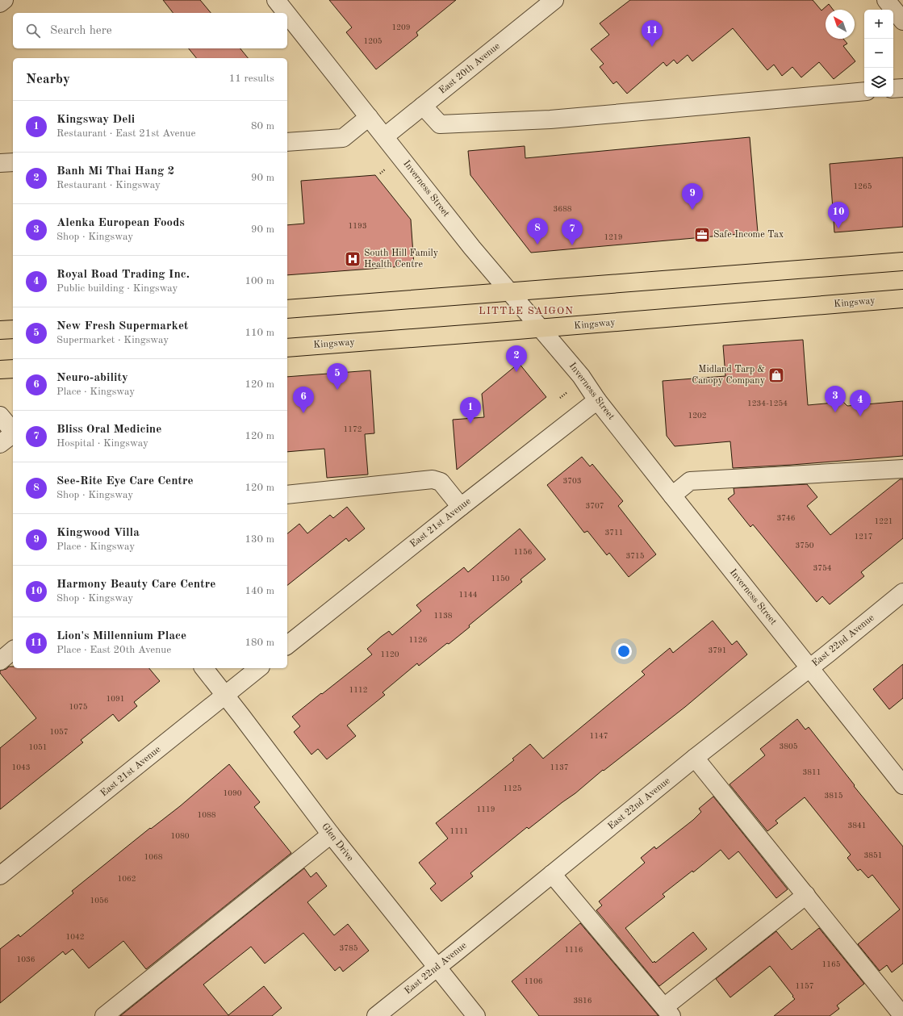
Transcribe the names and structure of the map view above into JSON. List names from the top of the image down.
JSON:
{
  "streets": {
    "main road": ["Kingsway"],
    "street": [
      "East 20th Avenue",
      "Inverness Street",
      "East 21st Avenue",
      "East 22nd Avenue",
      "Glen Drive"
    ]
  },
  "crossings": [
    ["East 20th Avenue", "Inverness Street"],
    ["Inverness Street", "Kingsway"],
    ["Inverness Street", "East 21st Avenue"],
    ["Inverness Street", "East 22nd Avenue"],
    ["East 21st Avenue", "Glen Drive"],
    ["East 22nd Avenue", "Glen Drive"]
  ],
  "districts": ["LITTLE SAIGON"],
  "places": {
    "office": ["Safe Income Tax"],
    "hospital": ["South Hill Family Health Centre"],
    "shop": ["Midland Tarp & Canopy Company"]
  },
  "house_numbers": [
    "1209",
    "1205",
    "1265",
    "3688",
    "1193",
    "1219",
    "1234-1254",
    "1202",
    "1172",
    "3703",
    "3707",
    "3746",
    "1221",
    "3711",
    "1217",
    "3750",
    "1156",
    "3715",
    "3754",
    "1150",
    "1144",
    "1138",
    "1126",
    "3791",
    "1120",
    "1112",
    "1091",
    "1075",
    "1057",
    "1147",
    "3805",
    "1051",
    "1043",
    "1137",
    "3811",
    "1125",
    "1090",
    "3815",
    "1119",
    "1088",
    "3841",
    "1111",
    "1080",
    "3851",
    "1068",
    "1062",
    "1056",
    "1042",
    "3785",
    "1116",
    "1036",
    "1165",
    "1106",
    "1157",
    "3816"
  ],
  "north": "top left",
  "page": {
    "map_buttons": ["+", "−"],
    "search": "Search here",
    "pins": [
      "11",
      "9",
      "10",
      "8",
      "7",
      "2",
      "5",
      "3",
      "6",
      "4",
      "1"
    ],
    "heading": ["Nearby", "11 results"],
    "list": [
      {
        "mark": "1",
        "name": "Kingsway Deli",
        "note": "Restaurant · East 21st Avenue",
        "value": "80 m"
      },
      {
        "mark": "2",
        "name": "Banh Mi Thai Hang 2",
        "note": "Restaurant · Kingsway",
        "value": "90 m"
      },
      {
        "mark": "3",
        "name": "Alenka European Foods",
        "note": "Shop · Kingsway",
        "value": "90 m"
      },
      {
        "mark": "4",
        "name": "Royal Road Trading Inc.",
        "note": "Public building · Kingsway",
        "value": "100 m"
      },
      {
        "mark": "5",
        "name": "New Fresh Supermarket",
        "note": "Supermarket · Kingsway",
        "value": "110 m"
      },
      {
        "mark": "6",
        "name": "Neuro-ability",
        "note": "Place · Kingsway",
        "value": "120 m"
      },
      {
        "mark": "7",
        "name": "Bliss Oral Medicine",
        "note": "Hospital · Kingsway",
        "value": "120 m"
      },
      {
        "mark": "8",
        "name": "See-Rite Eye Care Centre",
        "note": "Shop · Kingsway",
        "value": "120 m"
      },
      {
        "mark": "9",
        "name": "Kingwood Villa",
        "note": "Place · Kingsway",
        "value": "130 m"
      },
      {
        "mark": "10",
        "name": "Harmony Beauty Care Centre",
        "note": "Shop · Kingsway",
        "value": "140 m"
      },
      {
        "mark": "11",
        "name": "Lion's Millennium Place",
        "note": "Place · East 20th Avenue",
        "value": "180 m"
      }
    ]
  }
}
